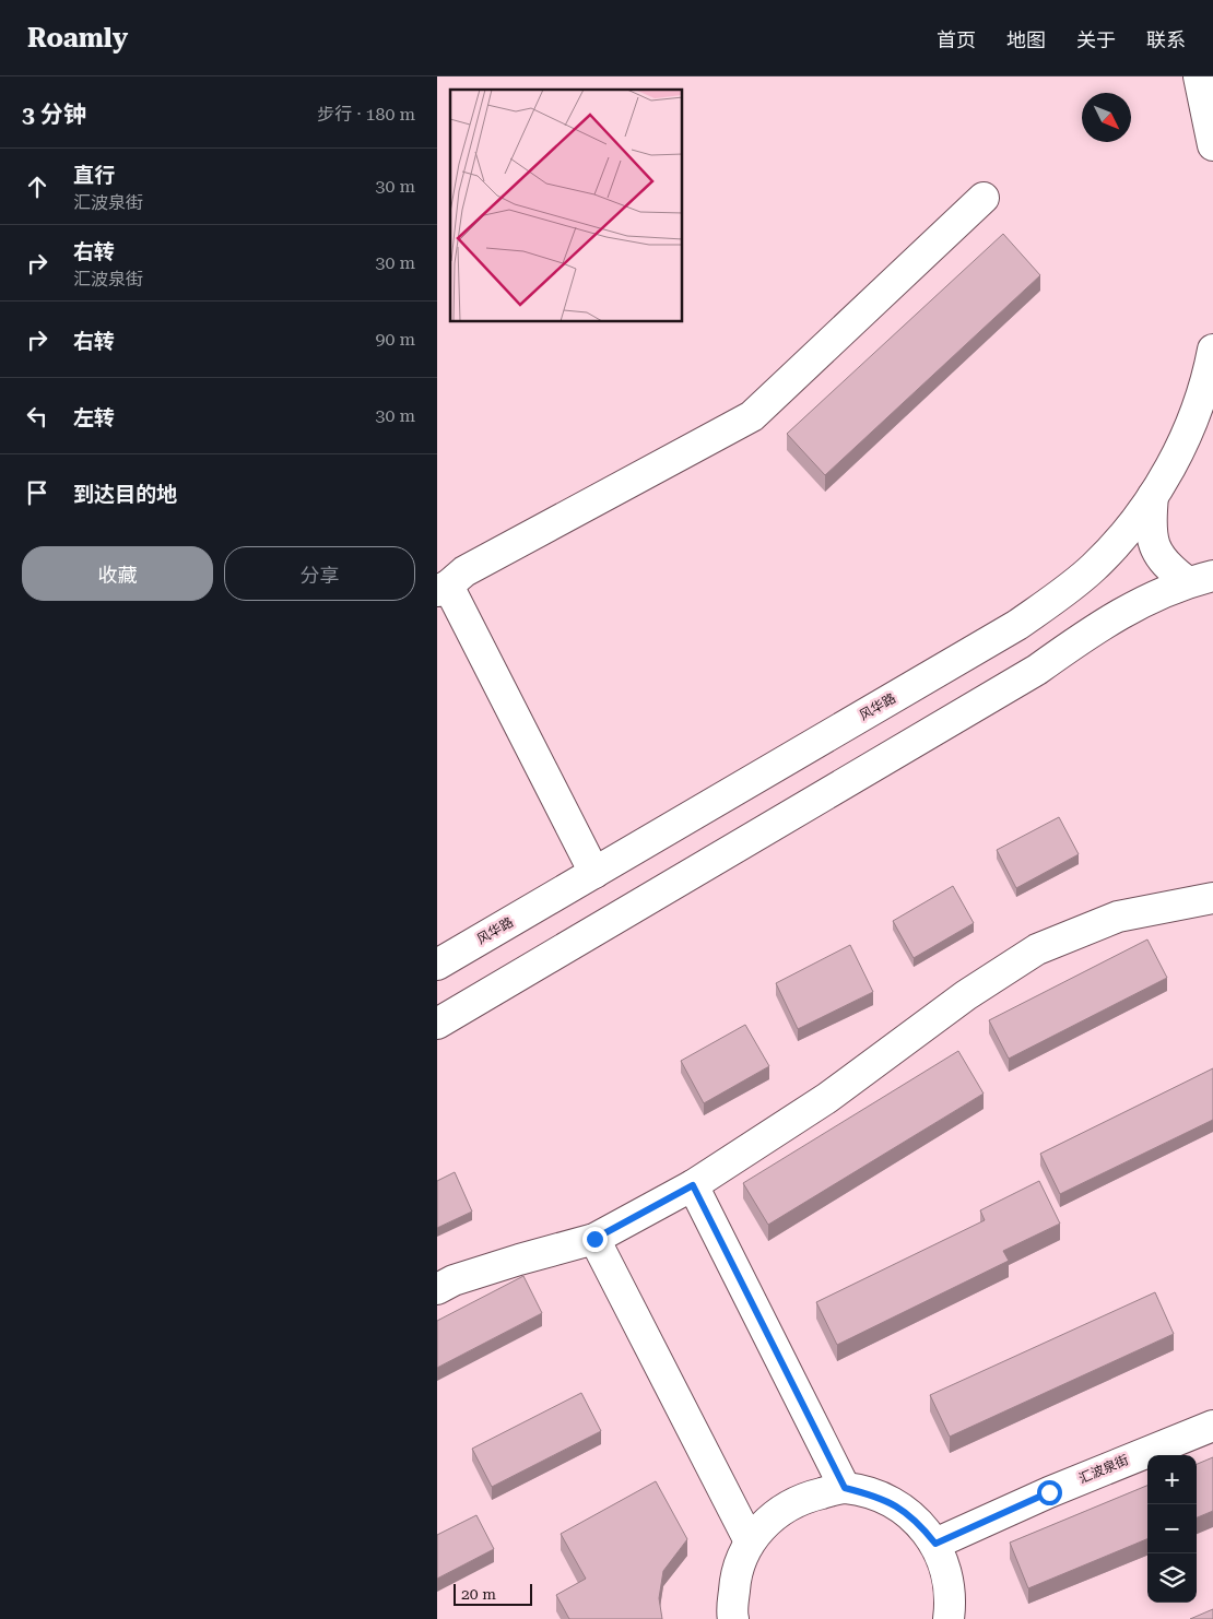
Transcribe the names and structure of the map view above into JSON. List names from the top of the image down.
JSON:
{
  "streets": {
    "street": ["风华路", "汇波泉街"]
  },
  "scale_bar": "20 m",
  "north": "bottom right",
  "page": {
    "header": "Roamly",
    "nav": [
      "首页",
      "地图",
      "关于",
      "联系"
    ],
    "heading": ["3 分钟", "步行 · 180 m"],
    "list": [
      ["直行", "汇波泉街", "30 m"],
      ["右转", "汇波泉街", "30 m"],
      ["右转", "90 m"],
      ["左转", "30 m"],
      "到达目的地"
    ],
    "buttons": ["收藏", "分享"],
    "map_buttons": ["+", "−"],
    "scale": "20 m"
  }
}
